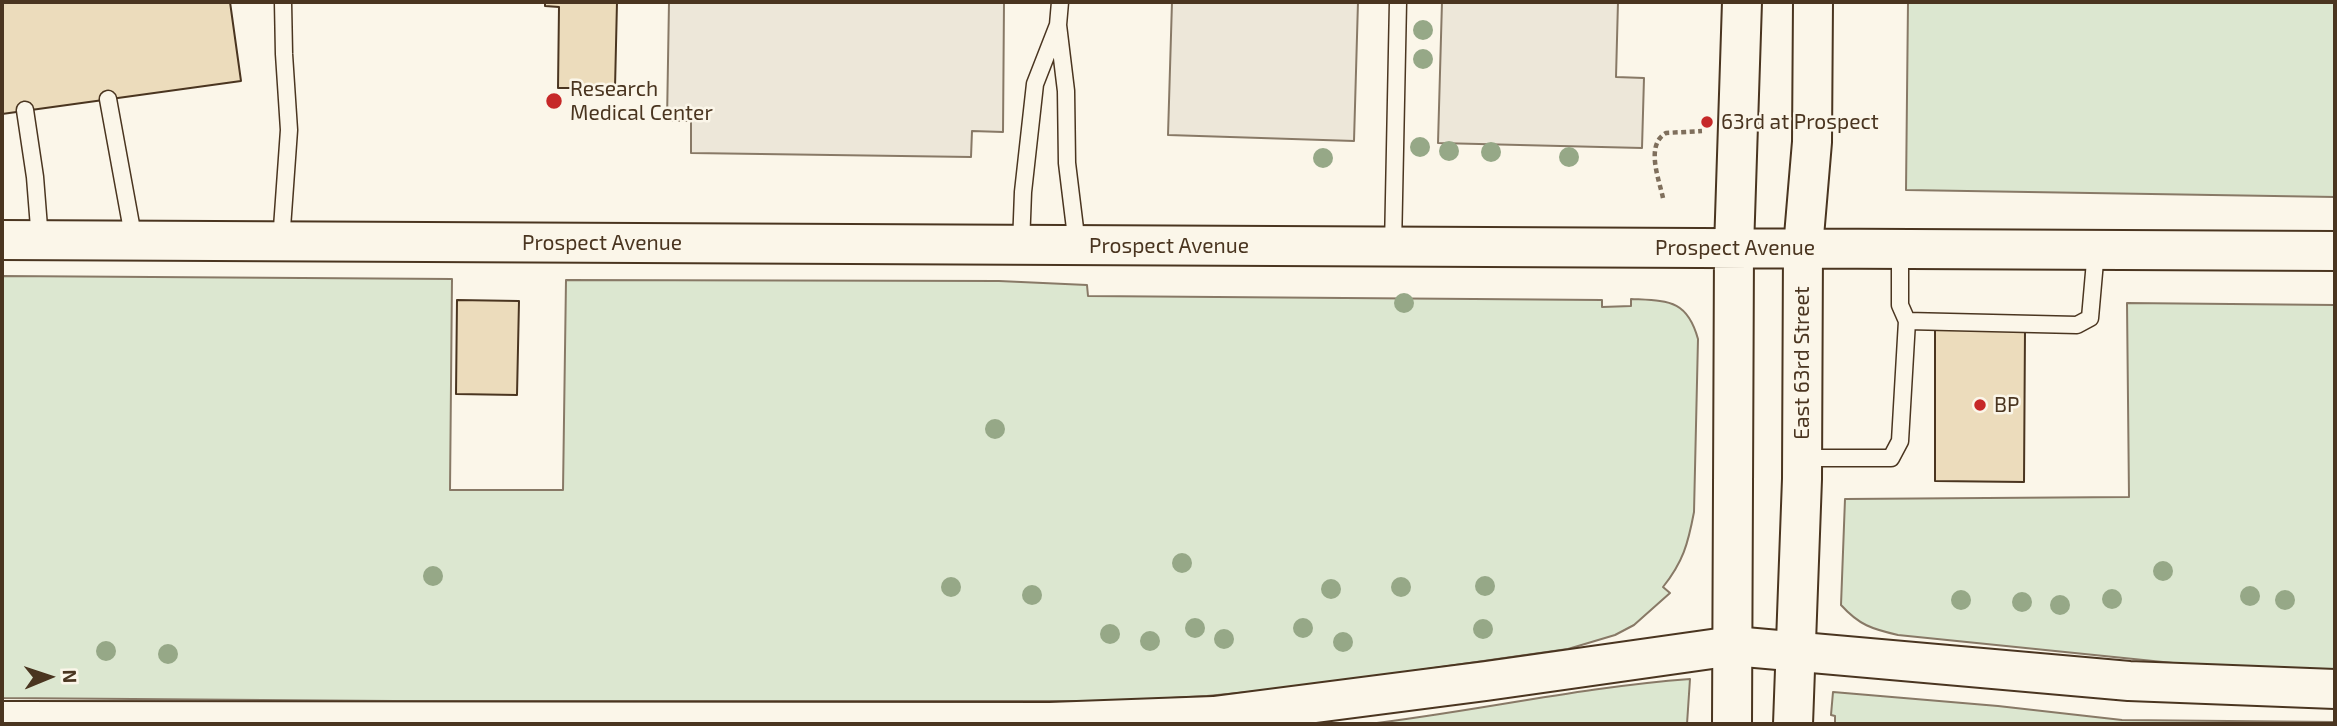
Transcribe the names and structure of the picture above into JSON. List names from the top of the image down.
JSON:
{
  "streets": {
    "main road": ["Prospect Avenue", "East 63rd Street"]
  },
  "crossings": [
    ["Prospect Avenue", "East 63rd Street"]
  ],
  "places": ["Research Medical Center", "63rd at Prospect", "BP"],
  "north": "right"
}
